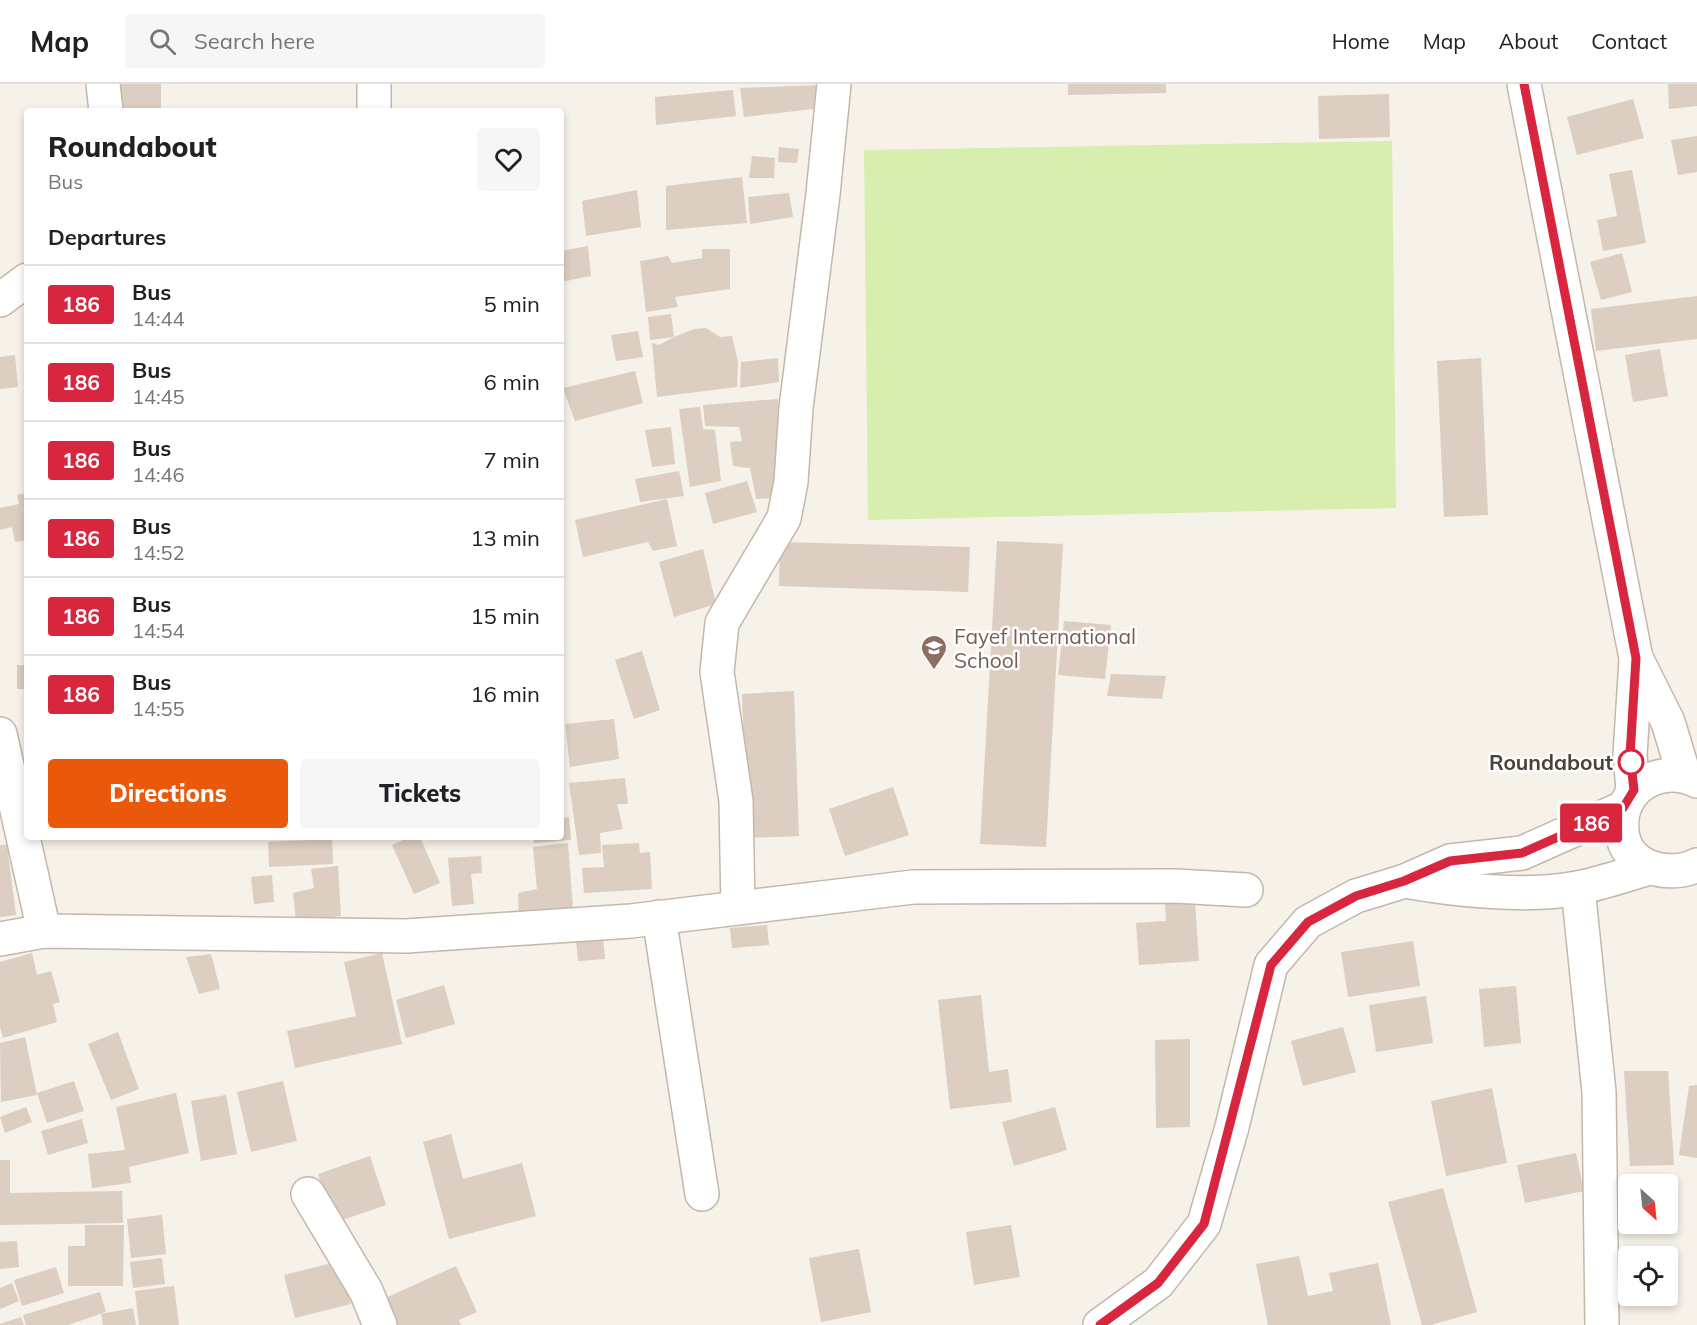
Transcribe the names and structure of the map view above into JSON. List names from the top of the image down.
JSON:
{
  "places": {
    "school or university": ["Fayef International School"],
    "other": ["Roundabout"]
  },
  "lines": ["bus line 186"],
  "north": "bottom right",
  "page": {
    "header": "Map",
    "search": "Search here",
    "nav": [
      "Home",
      "Map",
      "About",
      "Contact"
    ],
    "on_map": "186",
    "heading": [
      ["Roundabout", "Bus"],
      "Departures"
    ],
    "list": [
      {
        "mark": "186",
        "name": "Bus",
        "note": "14:44",
        "value": "5 min"
      },
      {
        "mark": "186",
        "name": "Bus",
        "note": "14:45",
        "value": "6 min"
      },
      {
        "mark": "186",
        "name": "Bus",
        "note": "14:46",
        "value": "7 min"
      },
      {
        "mark": "186",
        "name": "Bus",
        "note": "14:52",
        "value": "13 min"
      },
      {
        "mark": "186",
        "name": "Bus",
        "note": "14:54",
        "value": "15 min"
      },
      {
        "mark": "186",
        "name": "Bus",
        "note": "14:55",
        "value": "16 min"
      }
    ],
    "buttons": ["Directions", "Tickets"]
  }
}
